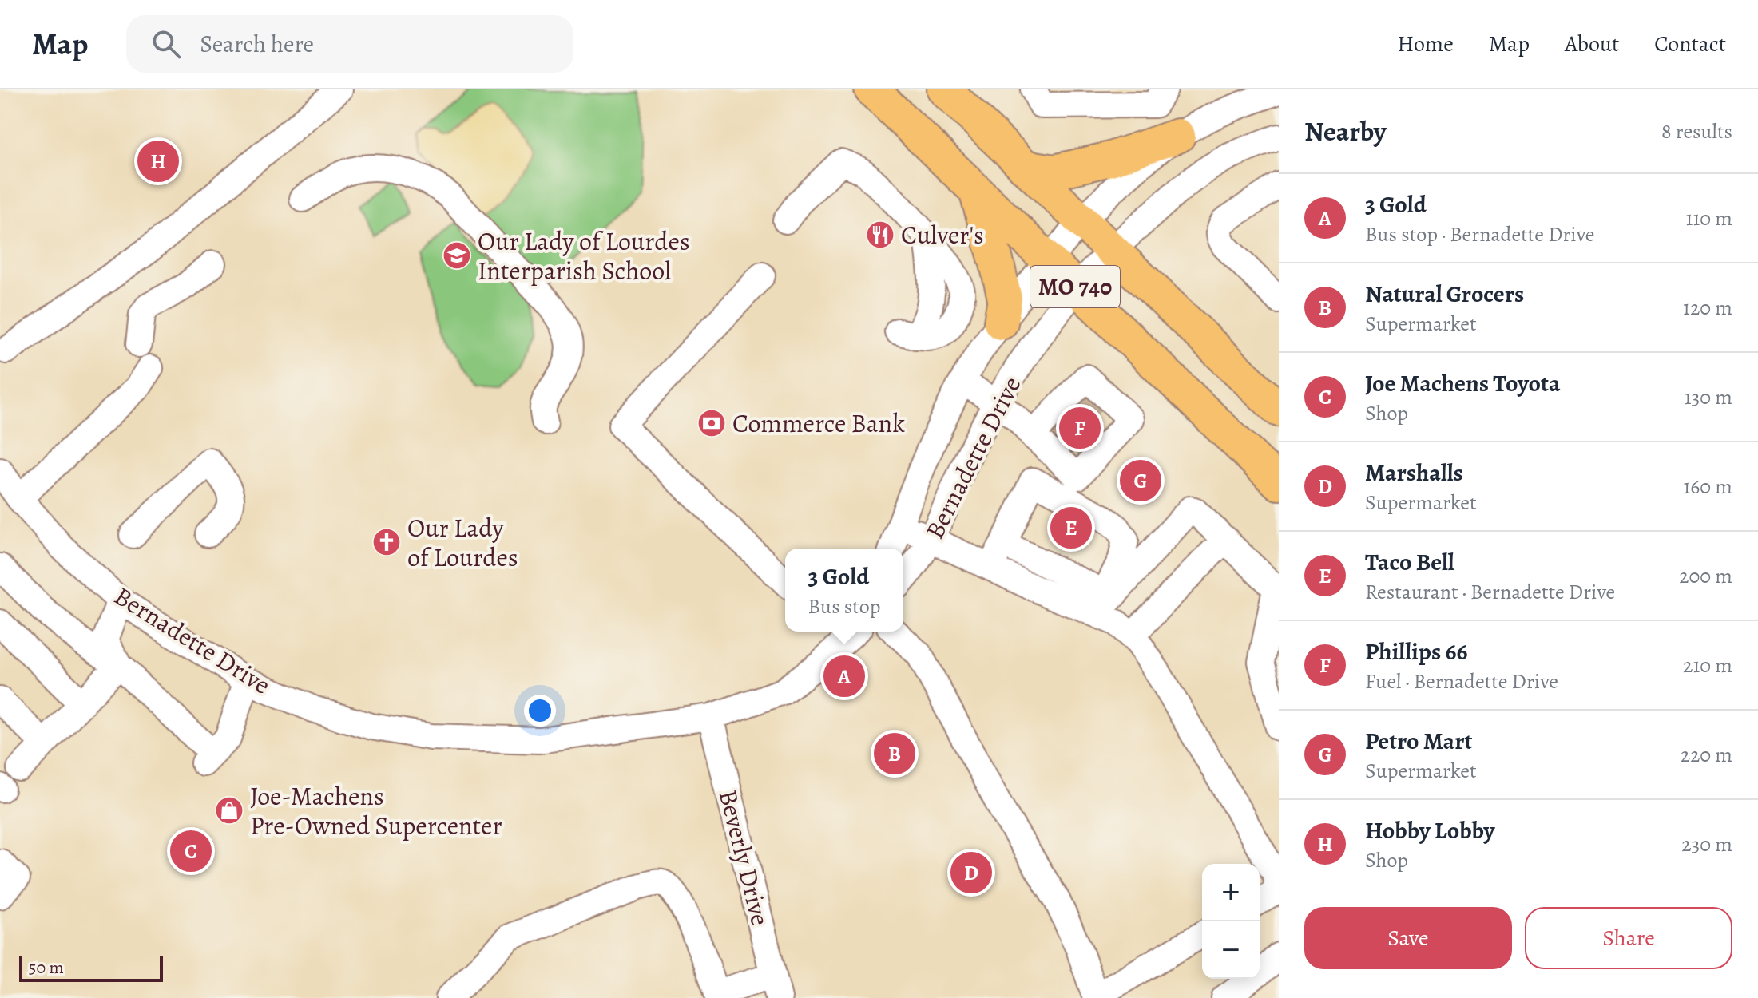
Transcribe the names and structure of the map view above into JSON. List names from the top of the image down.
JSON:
{
  "streets": {
    "main road": ["MO 740"],
    "street": ["Bernadette Drive", "Beverly Drive"]
  },
  "crossings": [
    ["MO 740", "Bernadette Drive"],
    ["Bernadette Drive", "Beverly Drive"]
  ],
  "places": {
    "restaurant": ["Culver's"],
    "school or university": ["Our Lady of Lourdes Interparish School"],
    "bank": ["Commerce Bank"],
    "church": ["Our Lady of Lourdes"],
    "shop": ["Joe-Machens Pre-Owned Supercenter"]
  },
  "scale_bar": "50 m",
  "page": {
    "header": "Map",
    "search": "Search here",
    "nav": [
      "Home",
      "Map",
      "About",
      "Contact"
    ],
    "heading": ["Nearby", "8 results"],
    "pins": [
      "H",
      "F",
      "G",
      "E",
      "A",
      "B",
      "C",
      "D"
    ],
    "list": [
      {
        "mark": "A",
        "name": "3 Gold",
        "note": "Bus stop · Bernadette Drive",
        "value": "110 m"
      },
      {
        "mark": "B",
        "name": "Natural Grocers",
        "note": "Supermarket",
        "value": "120 m"
      },
      {
        "mark": "C",
        "name": "Joe Machens Toyota",
        "note": "Shop",
        "value": "130 m"
      },
      {
        "mark": "D",
        "name": "Marshalls",
        "note": "Supermarket",
        "value": "160 m"
      },
      {
        "mark": "E",
        "name": "Taco Bell",
        "note": "Restaurant · Bernadette Drive",
        "value": "200 m"
      },
      {
        "mark": "F",
        "name": "Phillips 66",
        "note": "Fuel · Bernadette Drive",
        "value": "210 m"
      },
      {
        "mark": "G",
        "name": "Petro Mart",
        "note": "Supermarket",
        "value": "220 m"
      },
      {
        "mark": "H",
        "name": "Hobby Lobby",
        "note": "Shop",
        "value": "230 m"
      }
    ],
    "popup": ["3 Gold", "Bus stop"],
    "map_buttons": ["+", "−"],
    "buttons": ["Save", "Share"],
    "scale": "50 m"
  }
}
